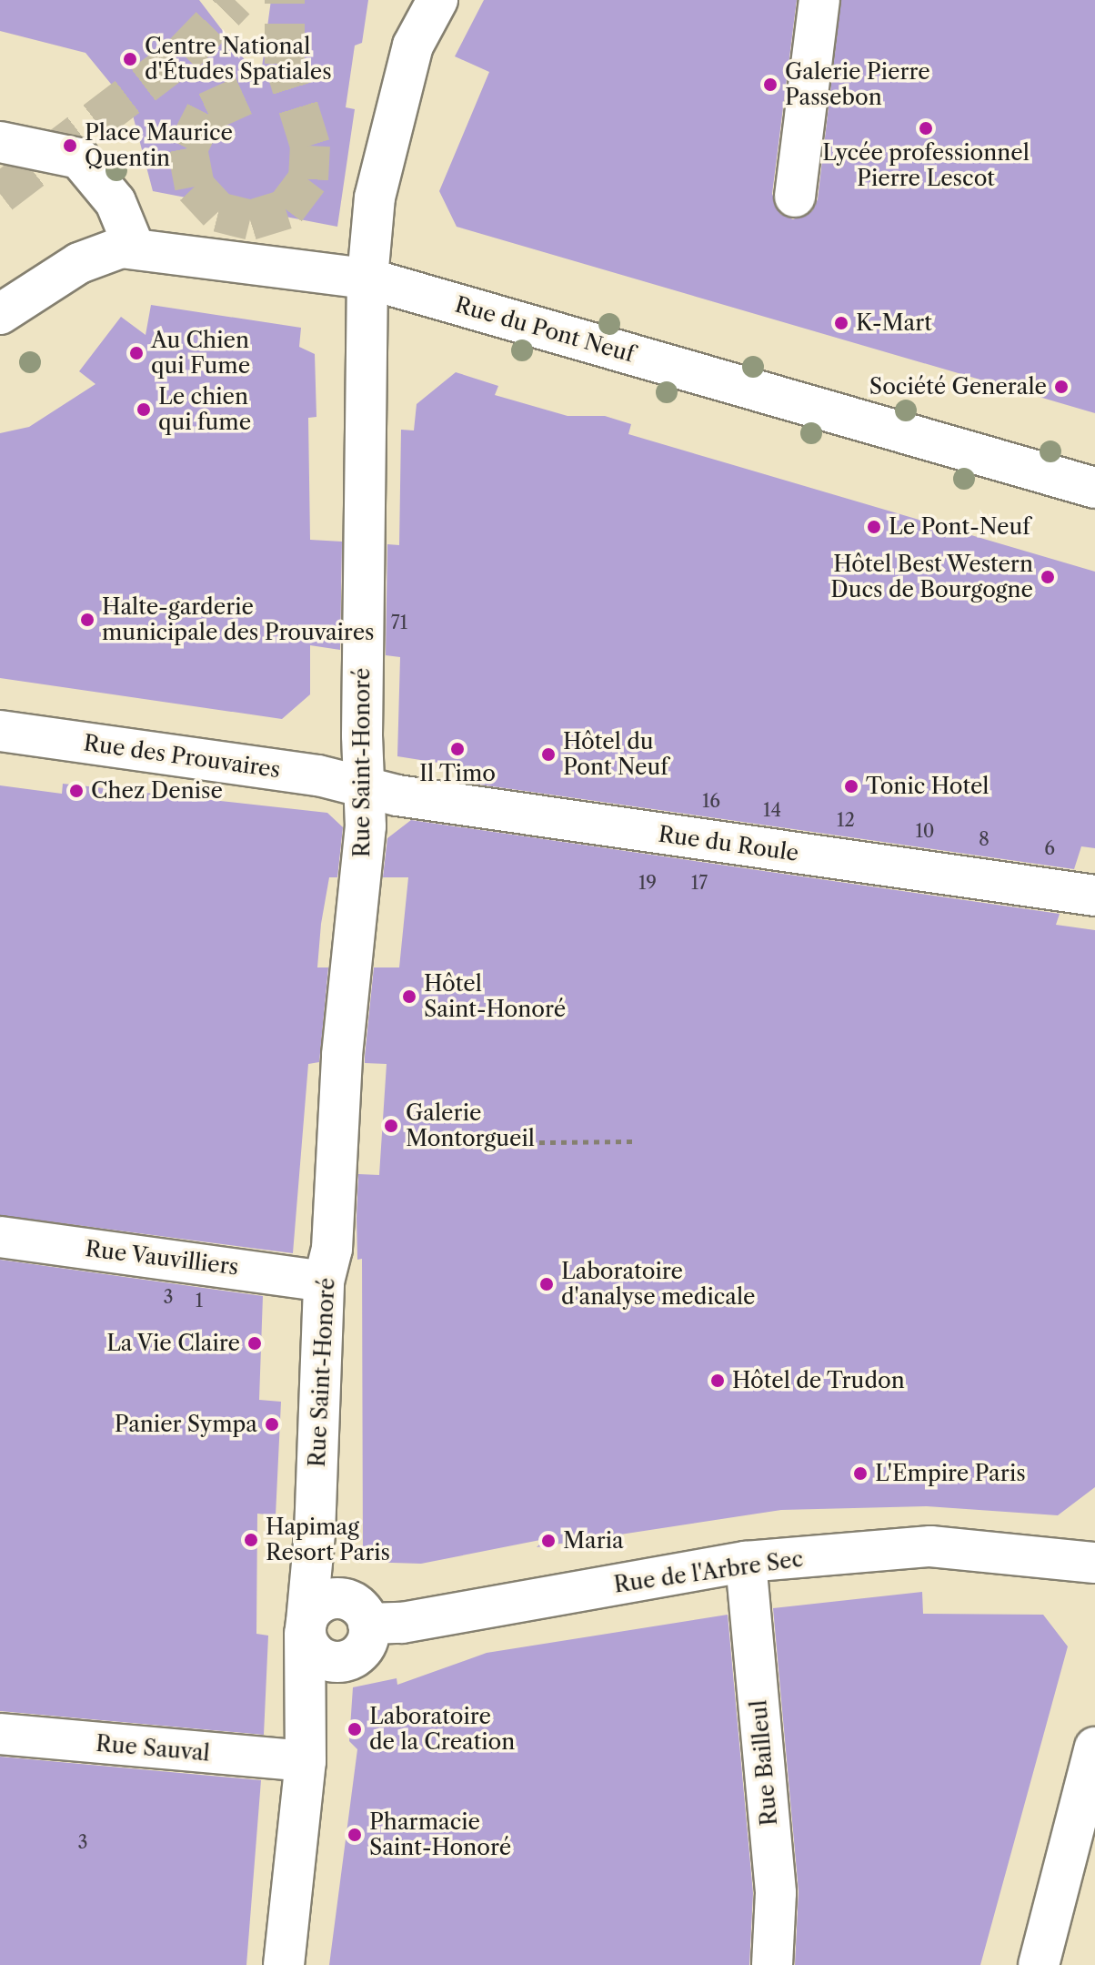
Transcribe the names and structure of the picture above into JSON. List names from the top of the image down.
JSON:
{
  "streets": {
    "street": [
      "Rue du Pont Neuf",
      "Rue des Prouvaires",
      "Rue Saint-Honoré",
      "Rue du Roule",
      "Rue Vauvilliers",
      "Rue de l'Arbre Sec",
      "Rue Sauval",
      "Rue Bailleul"
    ]
  },
  "crossings": [
    ["Rue du Pont Neuf", "Rue Saint-Honoré"],
    ["Rue des Prouvaires", "Rue Saint-Honoré"],
    ["Rue des Prouvaires", "Rue du Roule"],
    ["Rue Saint-Honoré", "Rue du Roule"],
    ["Rue Saint-Honoré", "Rue Vauvilliers"],
    ["Rue Saint-Honoré", "Rue de l'Arbre Sec"],
    ["Rue Saint-Honoré", "Rue Sauval"],
    ["Rue de l'Arbre Sec", "Rue Bailleul"]
  ],
  "places": [
    "Centre National d'Études Spatiales",
    "Galerie Pierre Passebon",
    "Lycée professionnel Pierre Lescot",
    "Place Maurice Quentin",
    "K-Mart",
    "Au Chien qui Fume",
    "Société Generale",
    "Le chien qui fume",
    "Le Pont-Neuf",
    "Hôtel Best Western Ducs de Bourgogne",
    "Halte-garderie municipale des Prouvaires",
    "Il Timo",
    "Hôtel du Pont Neuf",
    "Tonic Hotel",
    "Chez Denise",
    "Hôtel Saint-Honoré",
    "Galerie Montorgueil",
    "Laboratoire d'analyse medicale",
    "La Vie Claire",
    "Hôtel de Trudon",
    "Panier Sympa",
    "L'Empire Paris",
    "Hapimag Resort Paris",
    "Maria",
    "Laboratoire de la Creation",
    "Pharmacie Saint-Honoré"
  ],
  "house_numbers": [
    "71",
    "16",
    "14",
    "12",
    "10",
    "8",
    "6",
    "19",
    "17",
    "3",
    "1",
    "3"
  ]
}
